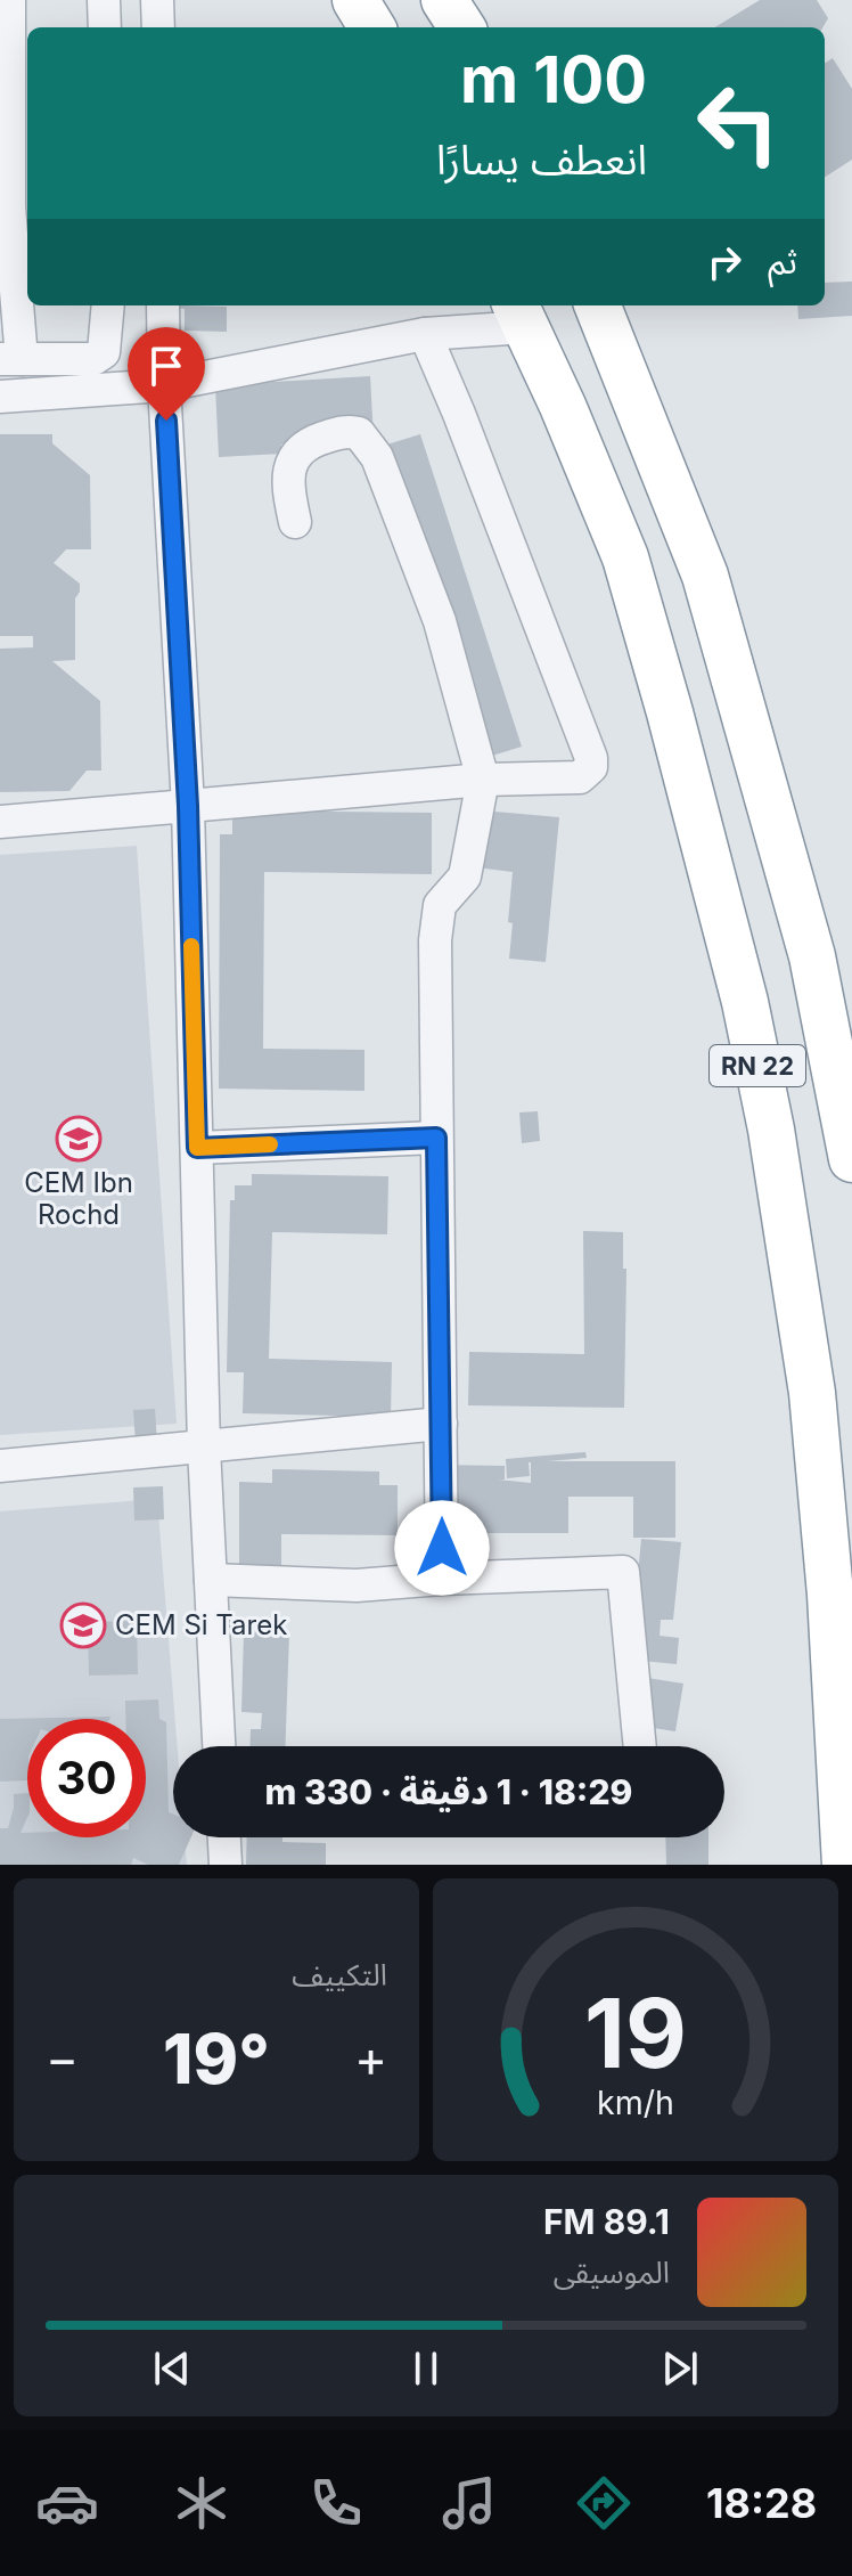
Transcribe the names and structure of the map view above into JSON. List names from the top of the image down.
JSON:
{
  "streets": {
    "highway": ["RN 22"]
  },
  "places": {
    "school or university": ["CEM Ibn Rochd", "CEM Si Tarek"]
  },
  "page": {
    "turn": ["100 m", "انعطف يسارًا"],
    "then": "ثم",
    "limit": "30",
    "trip": "18:29 · 1 دقيقة · 330 m",
    "tile": "التكييف",
    "heat": ["−", "19°", "+"],
    "song": ["89.1 FM", "الموسيقى"],
    "tabs": "18:28",
    "gauge": ["19", "km/h"]
  }
}
